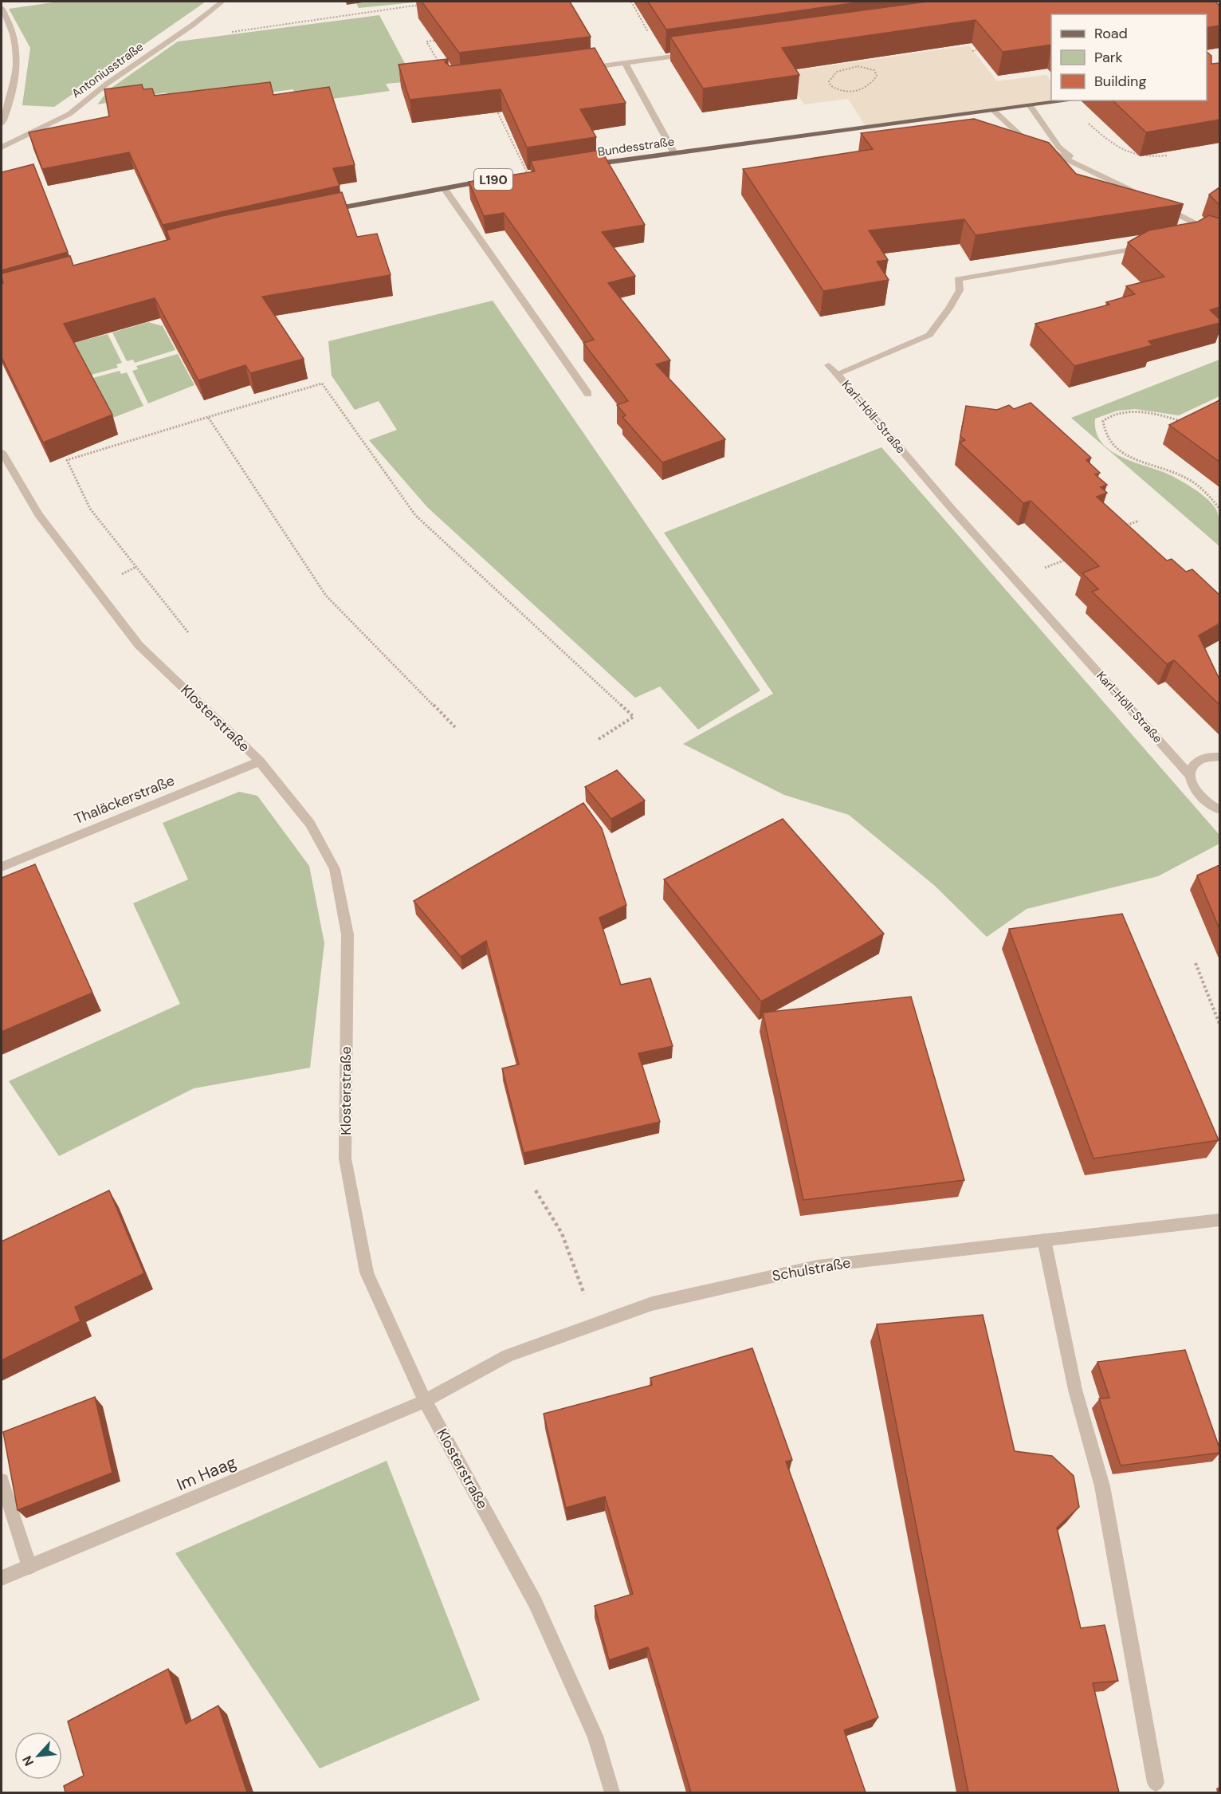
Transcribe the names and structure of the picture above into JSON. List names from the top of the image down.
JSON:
{
  "streets": {
    "main road": ["Bundesstraße", "L190"],
    "street": [
      "Antoniusstraße",
      "Karl-Höll-Straße",
      "Klosterstraße",
      "Thaläckerstraße",
      "Schulstraße",
      "Im Haag"
    ]
  },
  "crossings": [
    ["Klosterstraße", "Thaläckerstraße"],
    ["Klosterstraße", "Schulstraße"],
    ["Klosterstraße", "Im Haag"],
    ["Schulstraße", "Im Haag"]
  ],
  "legend": ["Road", "Park", "Building"],
  "north": "bottom left"
}
